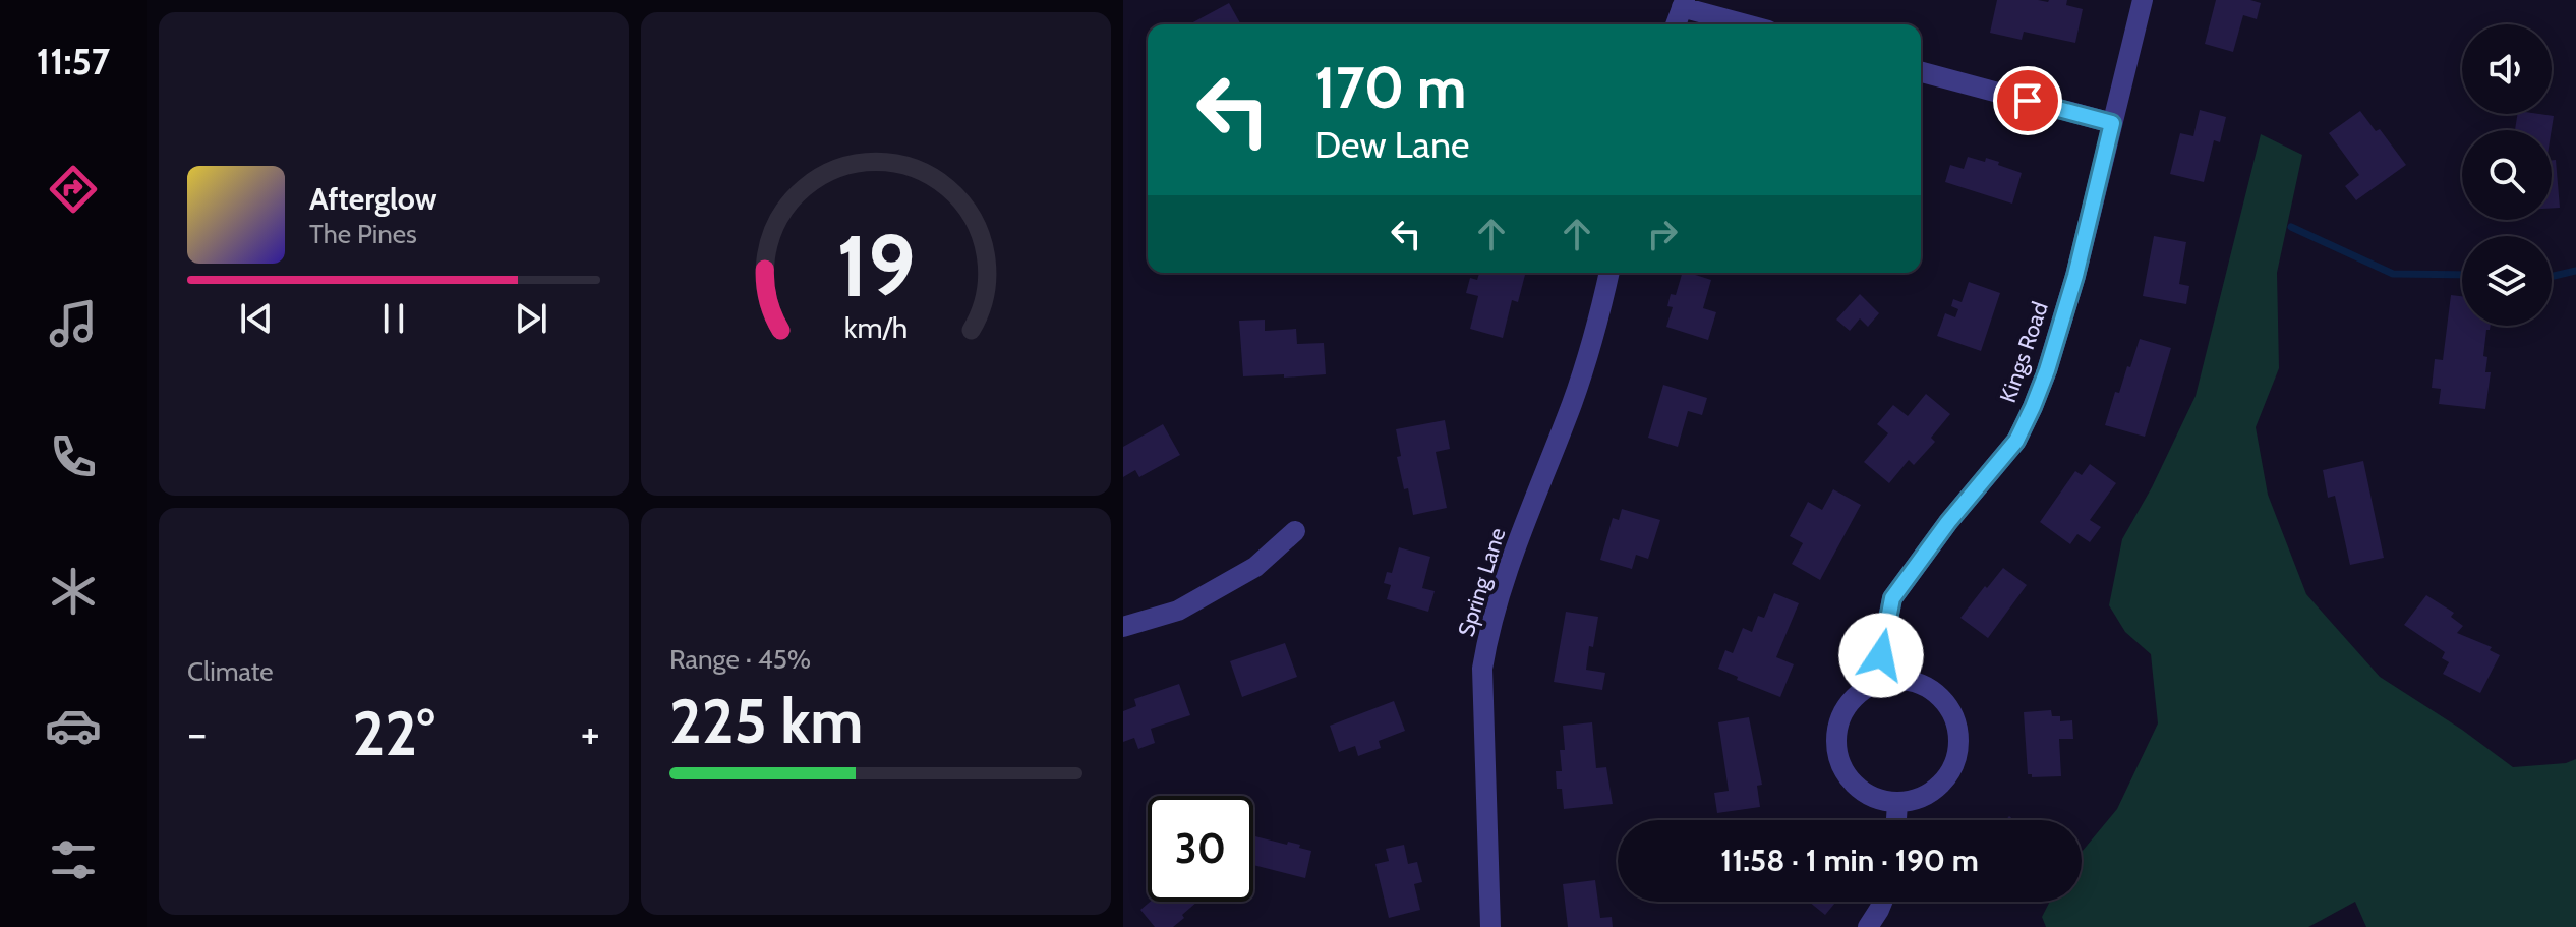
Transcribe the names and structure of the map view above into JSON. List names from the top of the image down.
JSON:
{
  "streets": {
    "street": ["Kings Road", "Spring Lane"]
  },
  "page": {
    "tabs": "11:57",
    "turn": ["170 m", "Dew Lane"],
    "song": ["Afterglow", "The Pines"],
    "tile": [
      "Climate",
      ["Range · 45%", "225 km"]
    ],
    "heat": ["−", "22°", "+"],
    "limit": "30",
    "trip": "11:58 · 1 min · 190 m",
    "gauge": ["19", "km/h"]
  }
}
